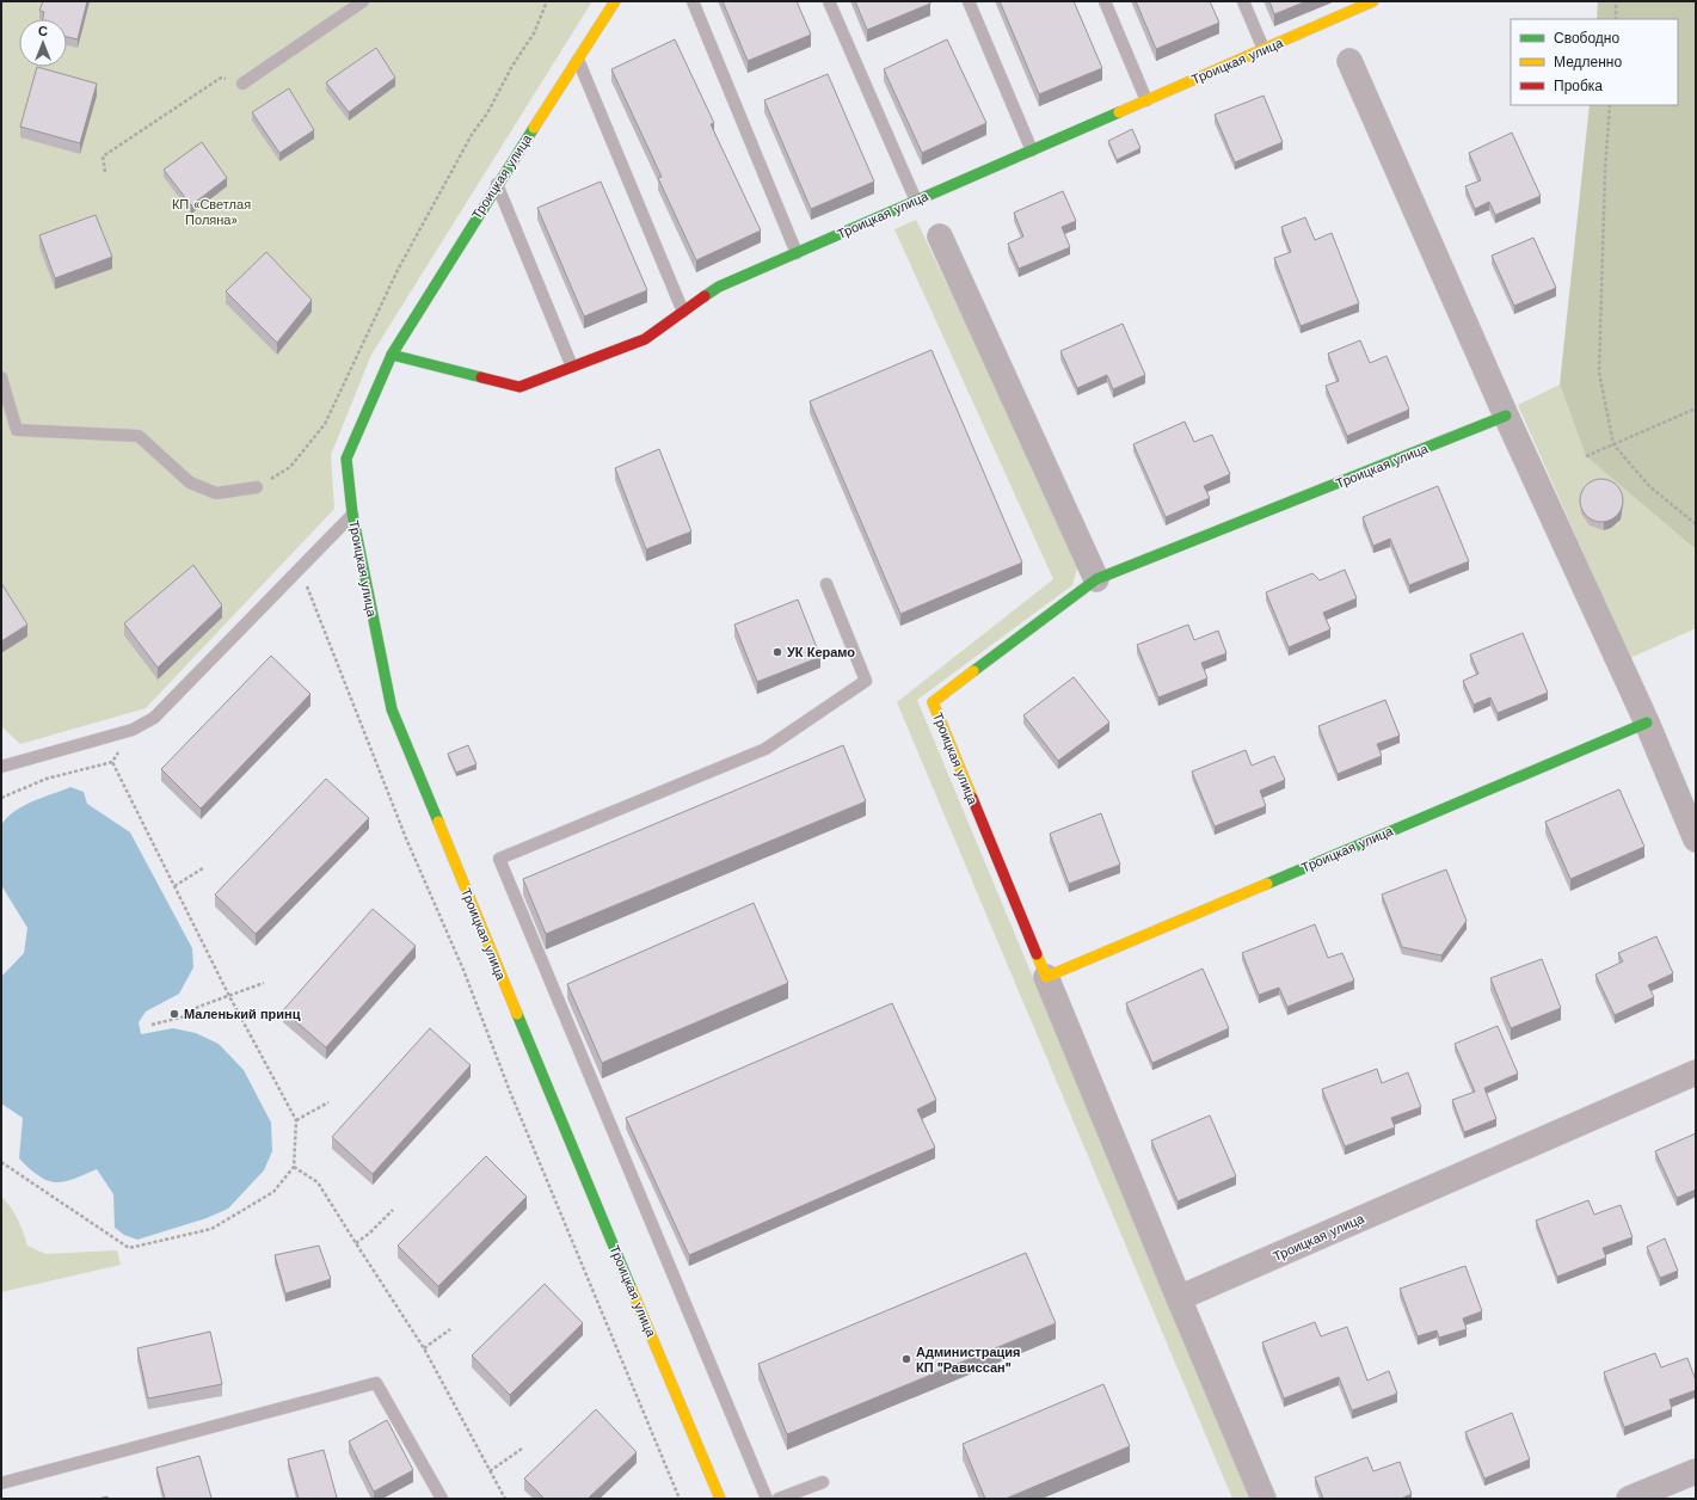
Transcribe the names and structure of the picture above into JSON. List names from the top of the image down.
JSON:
{
  "streets": {
    "street": ["Троицкая улица"]
  },
  "parks": ["КП «Светлая Поляна»"],
  "places": ["УК Керамо", "Маленький принц", "Администрация КП \"Рависсан\""],
  "legend": ["Свободно", "Медленно", "Пробка"],
  "north": "top"
}
